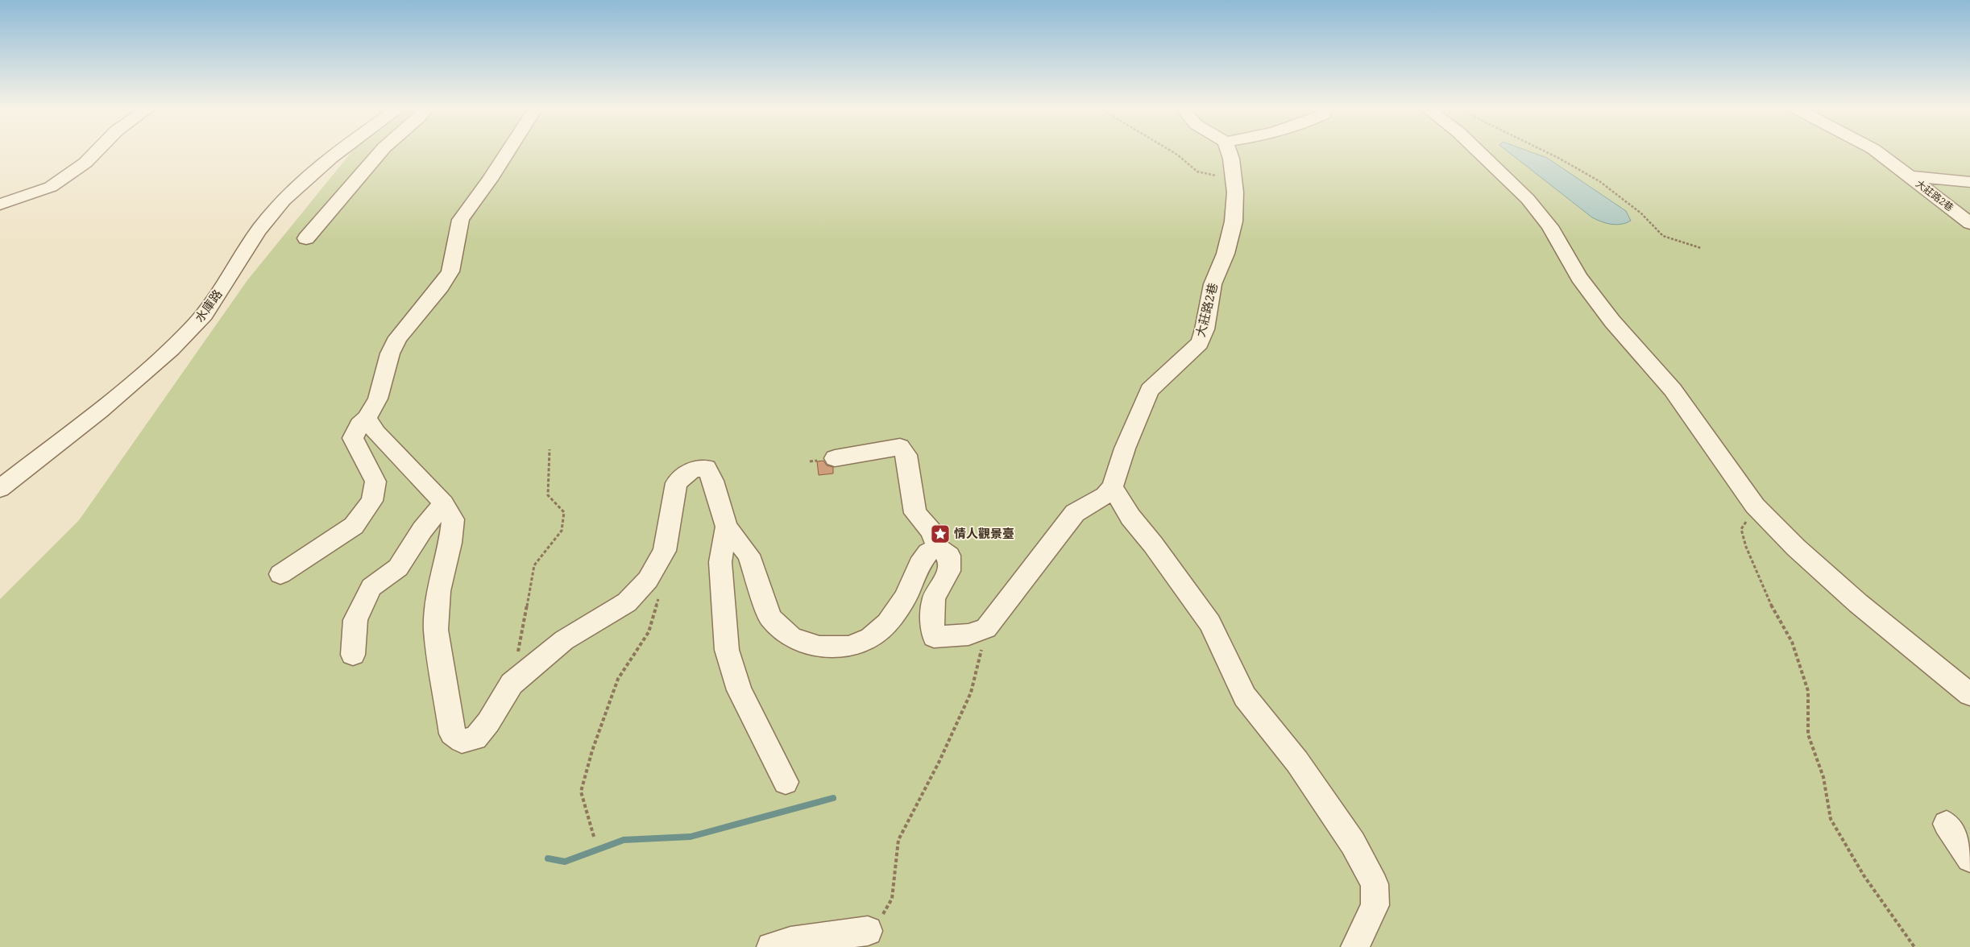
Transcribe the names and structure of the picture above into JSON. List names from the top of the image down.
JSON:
{
  "streets": {
    "street": ["大莊路2巷", "水庫路"]
  },
  "places": {
    "place": ["情人觀景臺"]
  }
}
